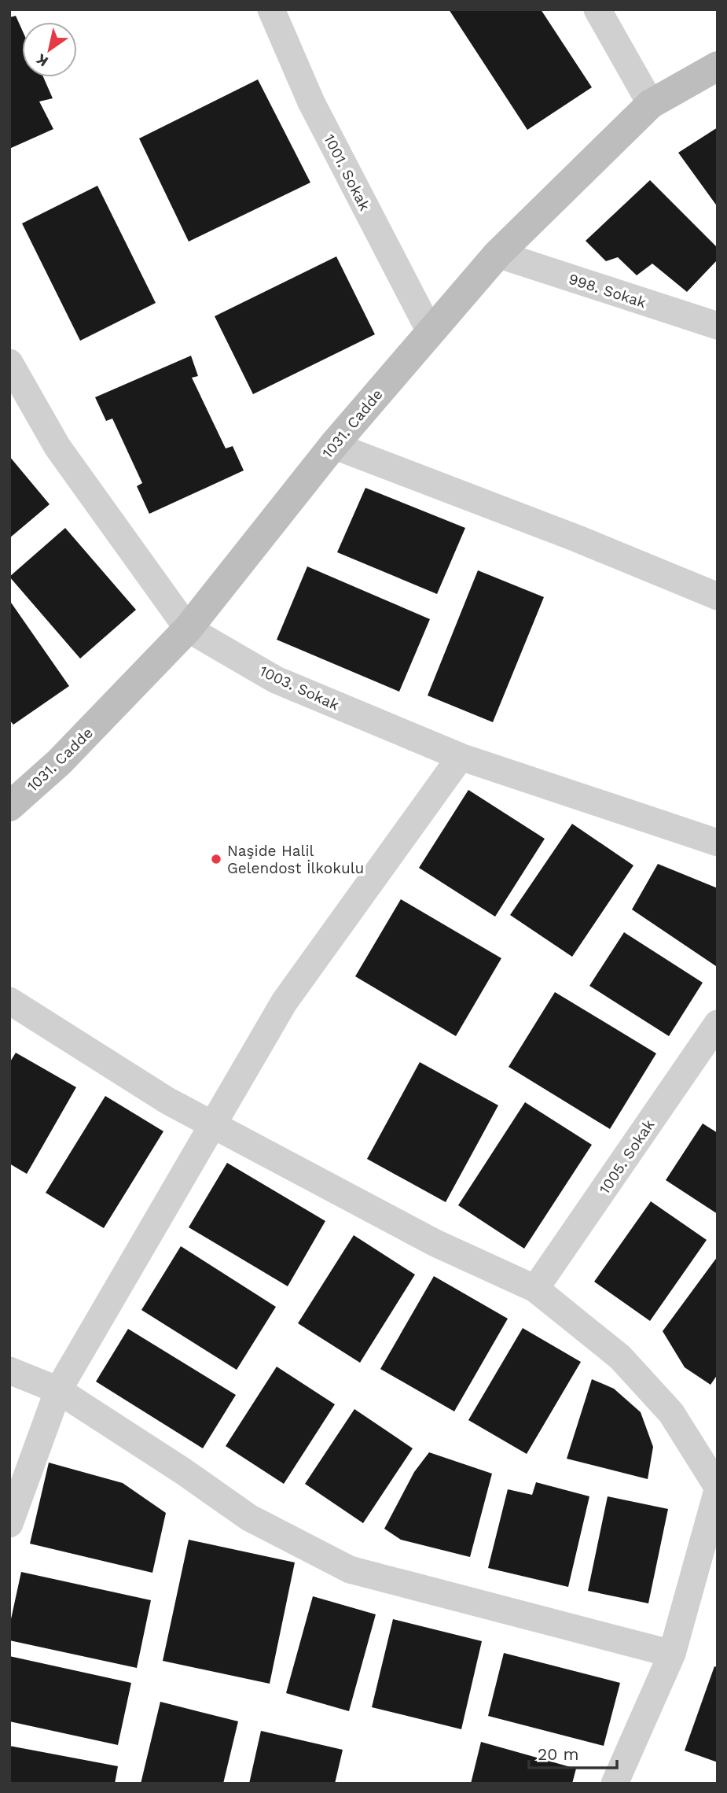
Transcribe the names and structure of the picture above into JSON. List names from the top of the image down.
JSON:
{
  "streets": {
    "street": [
      "1001. Sokak",
      "998. Sokak",
      "1031. Cadde",
      "1003. Sokak",
      "1005. Sokak"
    ]
  },
  "crossings": [
    ["1001. Sokak", "1031. Cadde"],
    ["998. Sokak", "1031. Cadde"],
    ["1031. Cadde", "1003. Sokak"]
  ],
  "places": ["Naşide Halil Gelendost İlkokulu"],
  "scale_bar": "20 m",
  "north": "bottom left"
}
